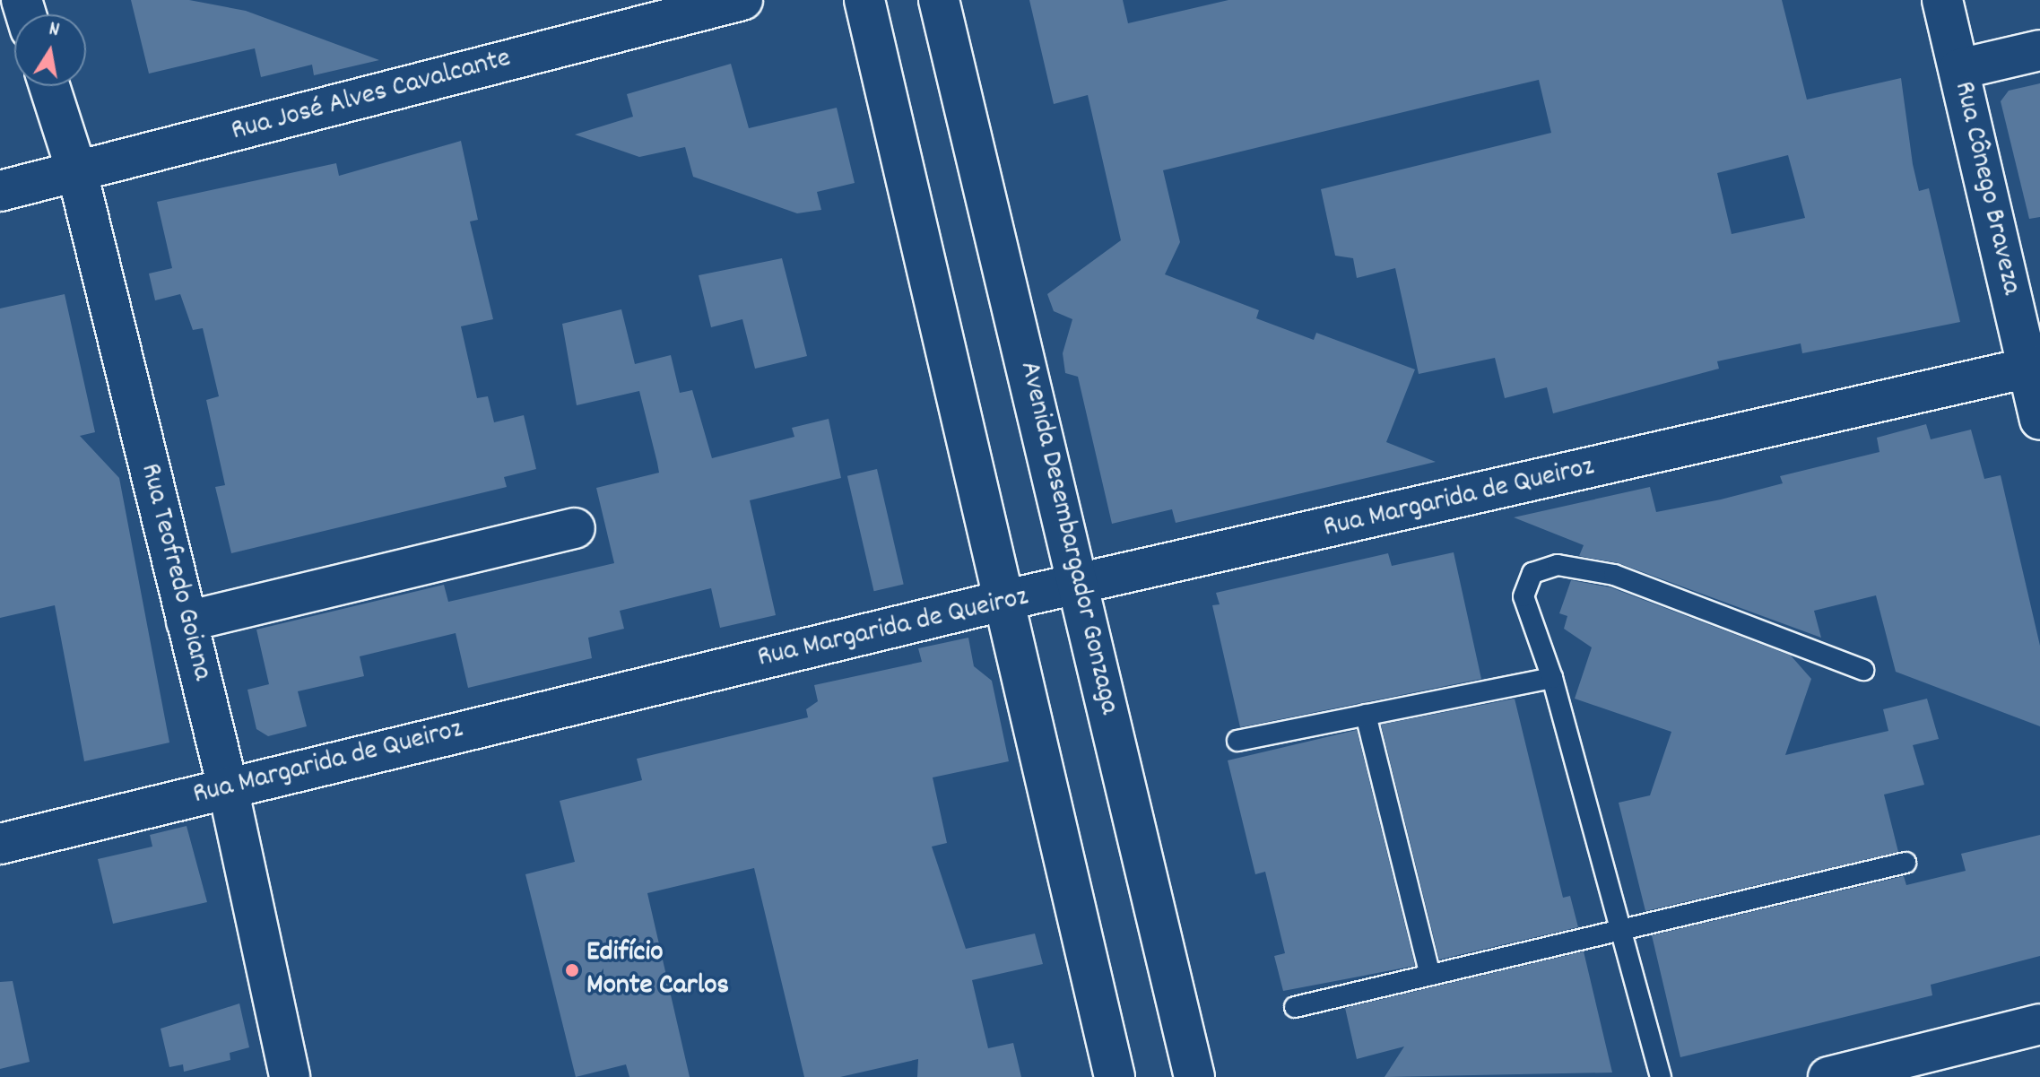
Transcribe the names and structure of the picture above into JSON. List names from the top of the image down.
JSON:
{
  "streets": {
    "street": [
      "Rua José Alves Cavalcante",
      "Rua Cônego Braveza",
      "Rua Margarida de Queiroz",
      "Avenida Desembargador Gonzaga",
      "Rua Teofredo Goiana"
    ]
  },
  "crossings": [
    ["Rua José Alves Cavalcante", "Rua Teofredo Goiana"],
    ["Rua Cônego Braveza", "Rua Margarida de Queiroz"],
    ["Rua Margarida de Queiroz", "Avenida Desembargador Gonzaga"],
    ["Rua Margarida de Queiroz", "Rua Teofredo Goiana"]
  ],
  "places": ["Edifício Monte Carlos"],
  "north": "top"
}
